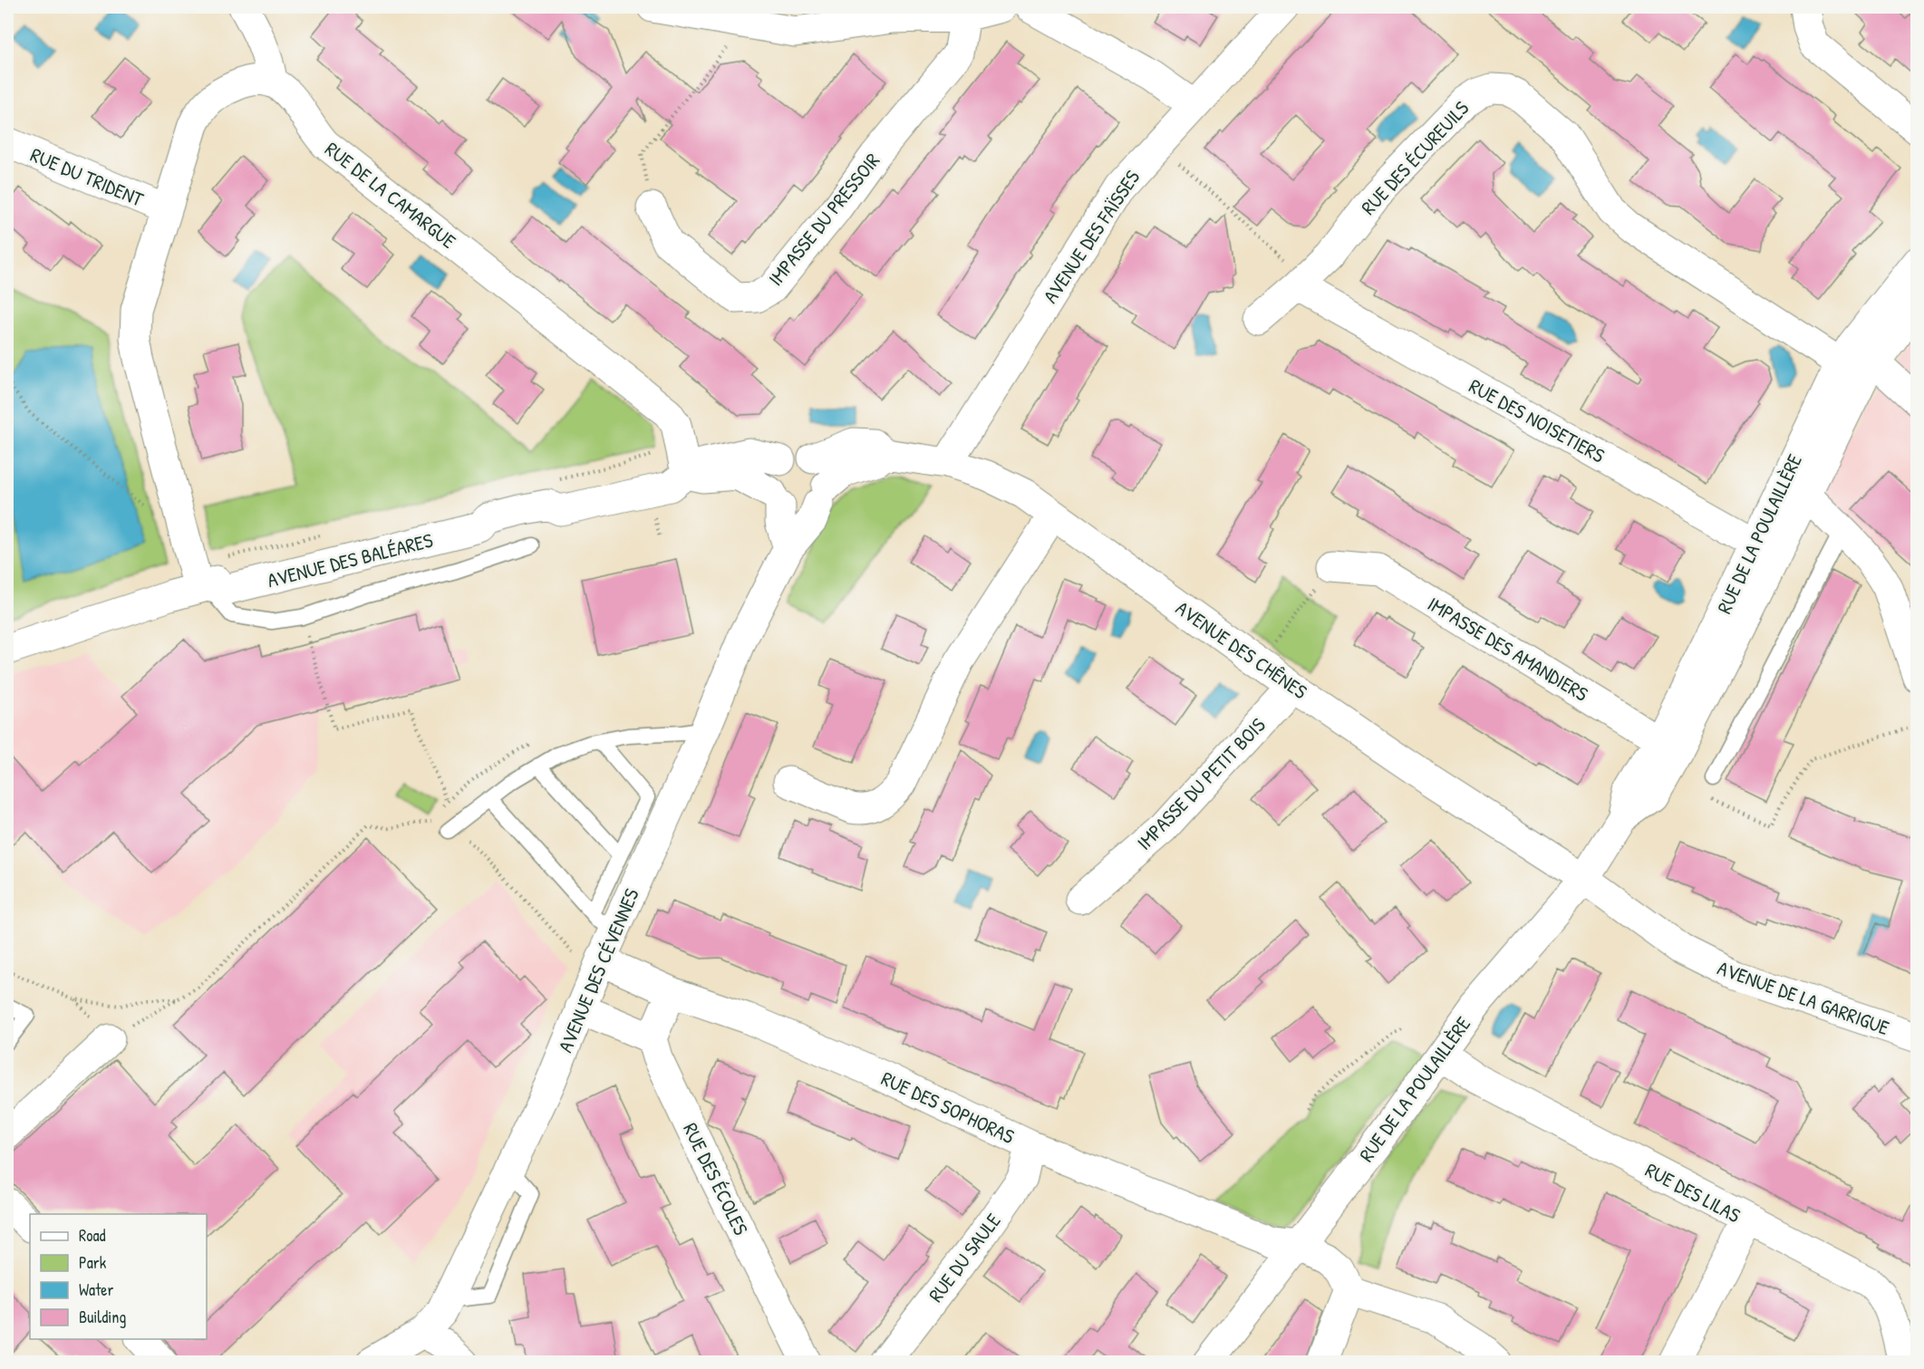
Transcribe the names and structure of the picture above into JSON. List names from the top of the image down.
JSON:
{
  "streets": {
    "street": [
      "RUE DES ÉCUREUILS",
      "RUE DU TRIDENT",
      "RUE DE LA CAMARGUE",
      "IMPASSE DU PRESSOIR",
      "AVENUE DES FAÏSSES",
      "RUE DES NOISETIERS",
      "RUE DE LA POULAILLÈRE",
      "AVENUE DES BALÉARES",
      "IMPASSE DES AMANDIERS",
      "AVENUE DES CHÊNES",
      "IMPASSE DU PETIT BOIS",
      "AVENUE DES CÉVENNES",
      "AVENUE DE LA GARRIGUE",
      "RUE DES SOPHORAS",
      "RUE DES ÉCOLES",
      "RUE DES LILAS",
      "RUE DU SAULE"
    ]
  },
  "crossings": [
    ["RUE DES ÉCUREUILS", "RUE DES NOISETIERS"],
    ["RUE DES ÉCUREUILS", "RUE DE LA POULAILLÈRE"],
    ["RUE DE LA CAMARGUE", "AVENUE DES BALÉARES"],
    ["AVENUE DES FAÏSSES", "AVENUE DES CHÊNES"],
    ["RUE DES NOISETIERS", "RUE DE LA POULAILLÈRE"],
    ["RUE DE LA POULAILLÈRE", "IMPASSE DES AMANDIERS"],
    ["RUE DE LA POULAILLÈRE", "AVENUE DES CHÊNES"],
    ["RUE DE LA POULAILLÈRE", "AVENUE DE LA GARRIGUE"],
    ["RUE DE LA POULAILLÈRE", "RUE DES SOPHORAS"],
    ["RUE DE LA POULAILLÈRE", "RUE DES LILAS"],
    ["AVENUE DES BALÉARES", "AVENUE DES CHÊNES"],
    ["AVENUE DES BALÉARES", "AVENUE DES CÉVENNES"],
    ["AVENUE DES CHÊNES", "IMPASSE DU PETIT BOIS"],
    ["AVENUE DES CHÊNES", "AVENUE DES CÉVENNES"],
    ["AVENUE DES CHÊNES", "AVENUE DE LA GARRIGUE"],
    ["AVENUE DES CÉVENNES", "RUE DES SOPHORAS"],
    ["RUE DES SOPHORAS", "RUE DU SAULE"]
  ],
  "legend": [
    "Road",
    "Park",
    "Water",
    "Building"
  ]
}
